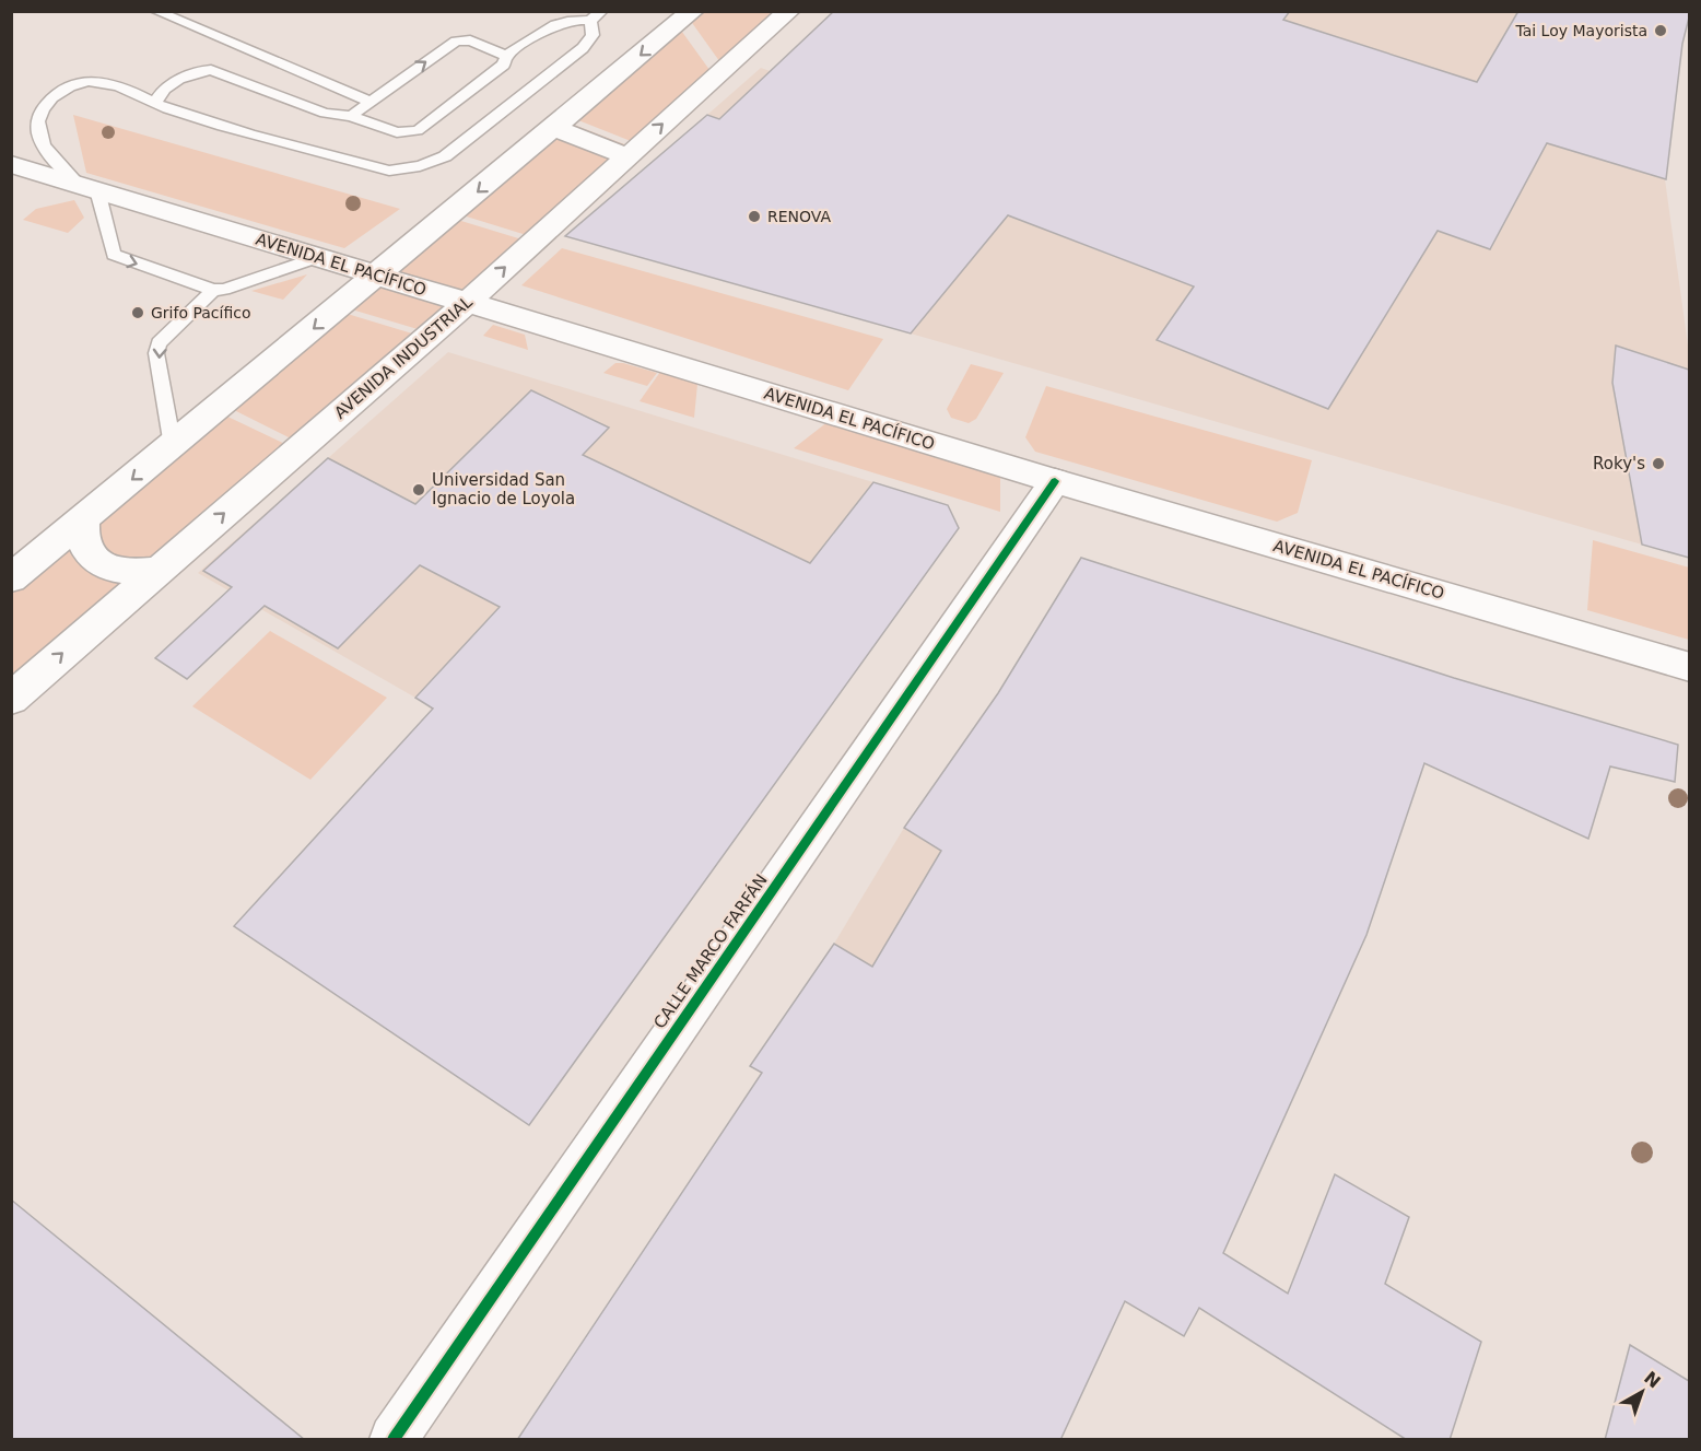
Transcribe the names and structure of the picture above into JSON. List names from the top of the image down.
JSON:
{
  "streets": {
    "main road": ["AVENIDA EL PACÍFICO", "AVENIDA INDUSTRIAL", "CALLE MARCO FARFÁN"]
  },
  "crossings": [
    ["AVENIDA EL PACÍFICO", "AVENIDA INDUSTRIAL"],
    ["AVENIDA EL PACÍFICO", "CALLE MARCO FARFÁN"]
  ],
  "places": [
    "Tai Loy Mayorista",
    "RENOVA",
    "Grifo Pacífico",
    "Roky's",
    "Universidad San Ignacio de Loyola"
  ],
  "north": "top right"
}
